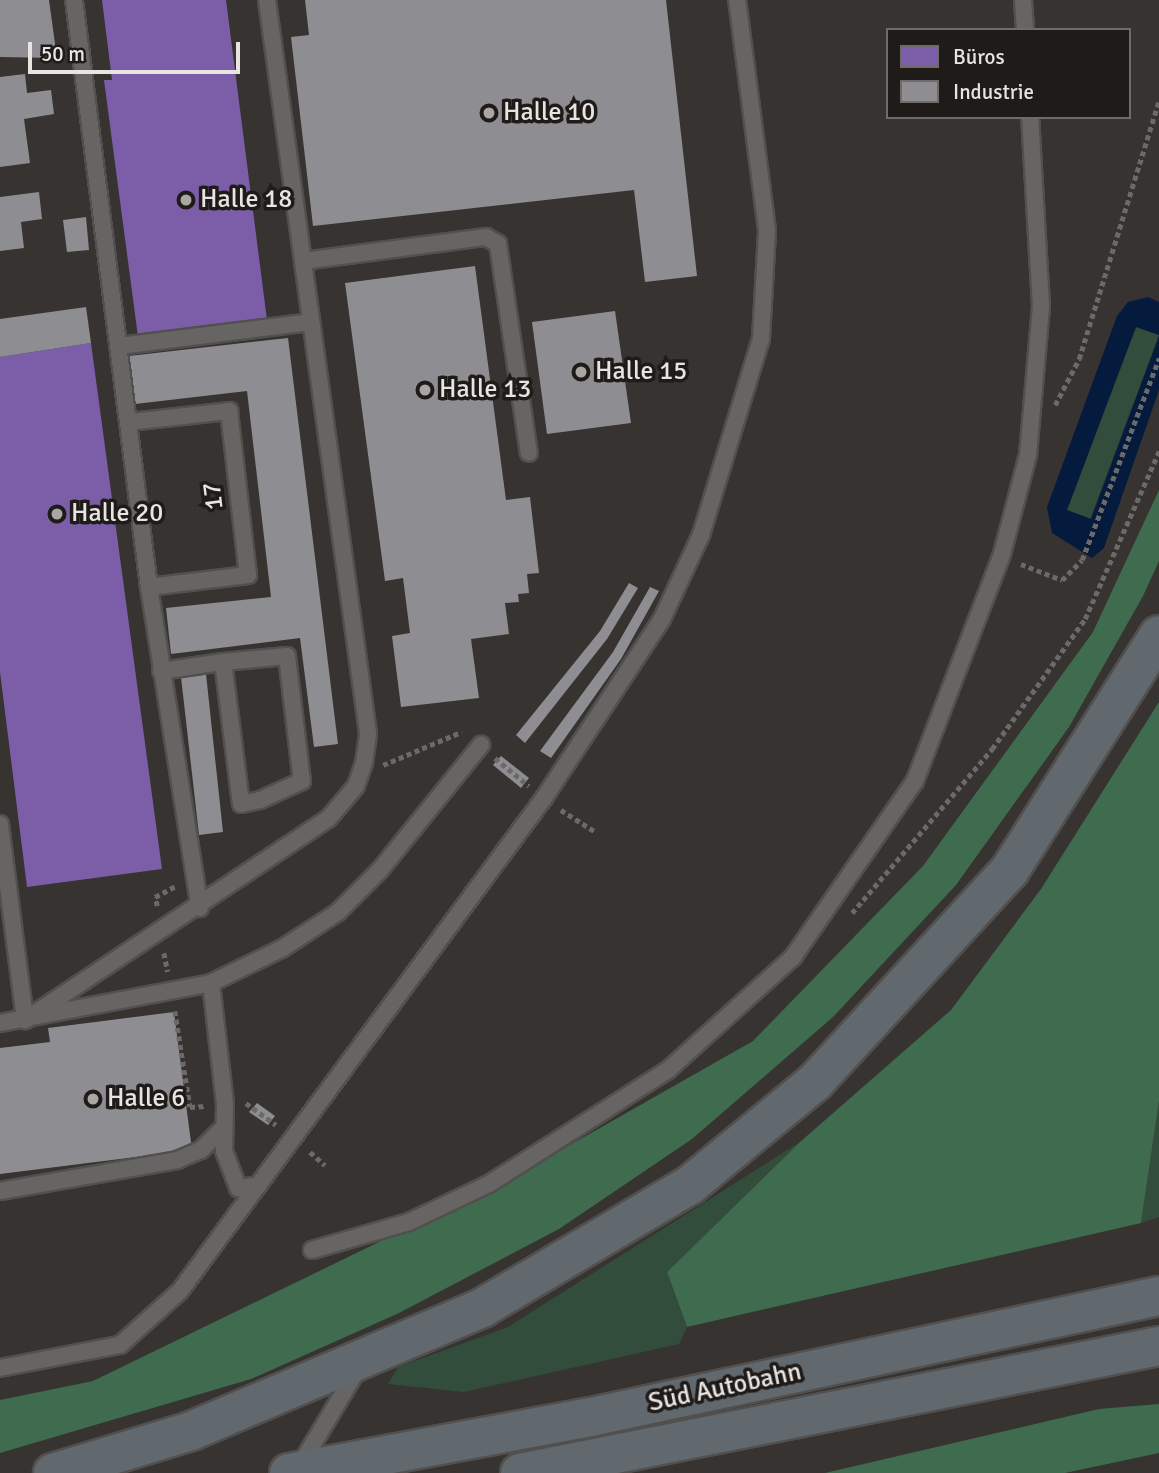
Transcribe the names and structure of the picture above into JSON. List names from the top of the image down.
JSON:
{
  "streets": {
    "highway": ["Süd Autobahn"],
    "lane": ["17"]
  },
  "places": [
    "Halle 10",
    "Halle 18",
    "Halle 15",
    "Halle 13",
    "Halle 20",
    "Halle 6"
  ],
  "legend": ["Büros", "Industrie"],
  "scale_bar": "50 m"
}
